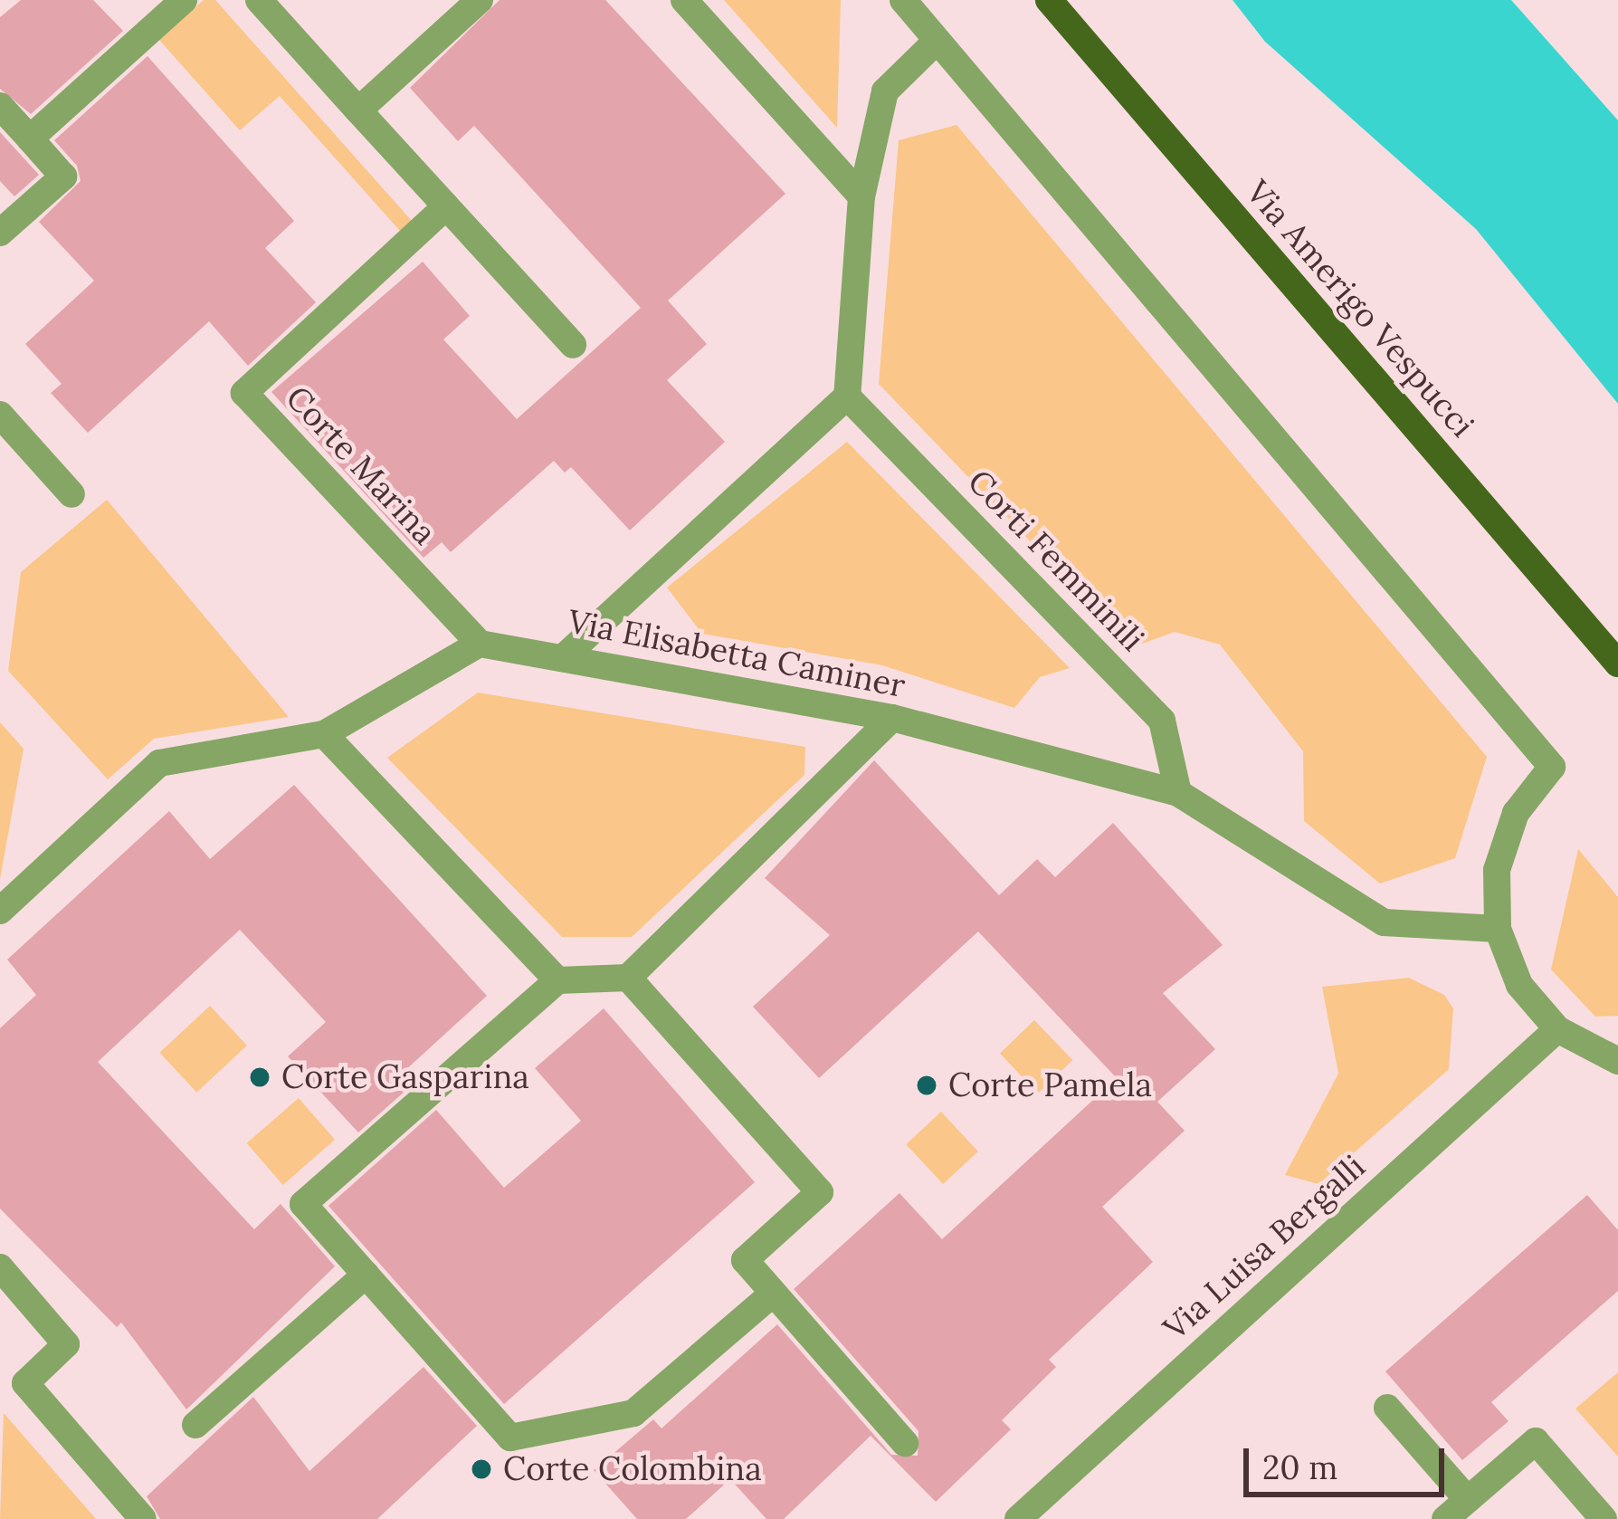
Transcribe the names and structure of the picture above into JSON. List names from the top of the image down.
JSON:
{
  "streets": {
    "main road": ["Via Amerigo Vespucci"],
    "street": [
      "Corte Marina",
      "Corti Femminili",
      "Via Elisabetta Caminer",
      "Via Luisa Bergalli"
    ]
  },
  "crossings": [
    ["Corte Marina", "Via Elisabetta Caminer"],
    ["Corti Femminili", "Via Elisabetta Caminer"]
  ],
  "places": ["Corte Gasparina", "Corte Pamela", "Corte Colombina"],
  "scale_bar": "20 m"
}
